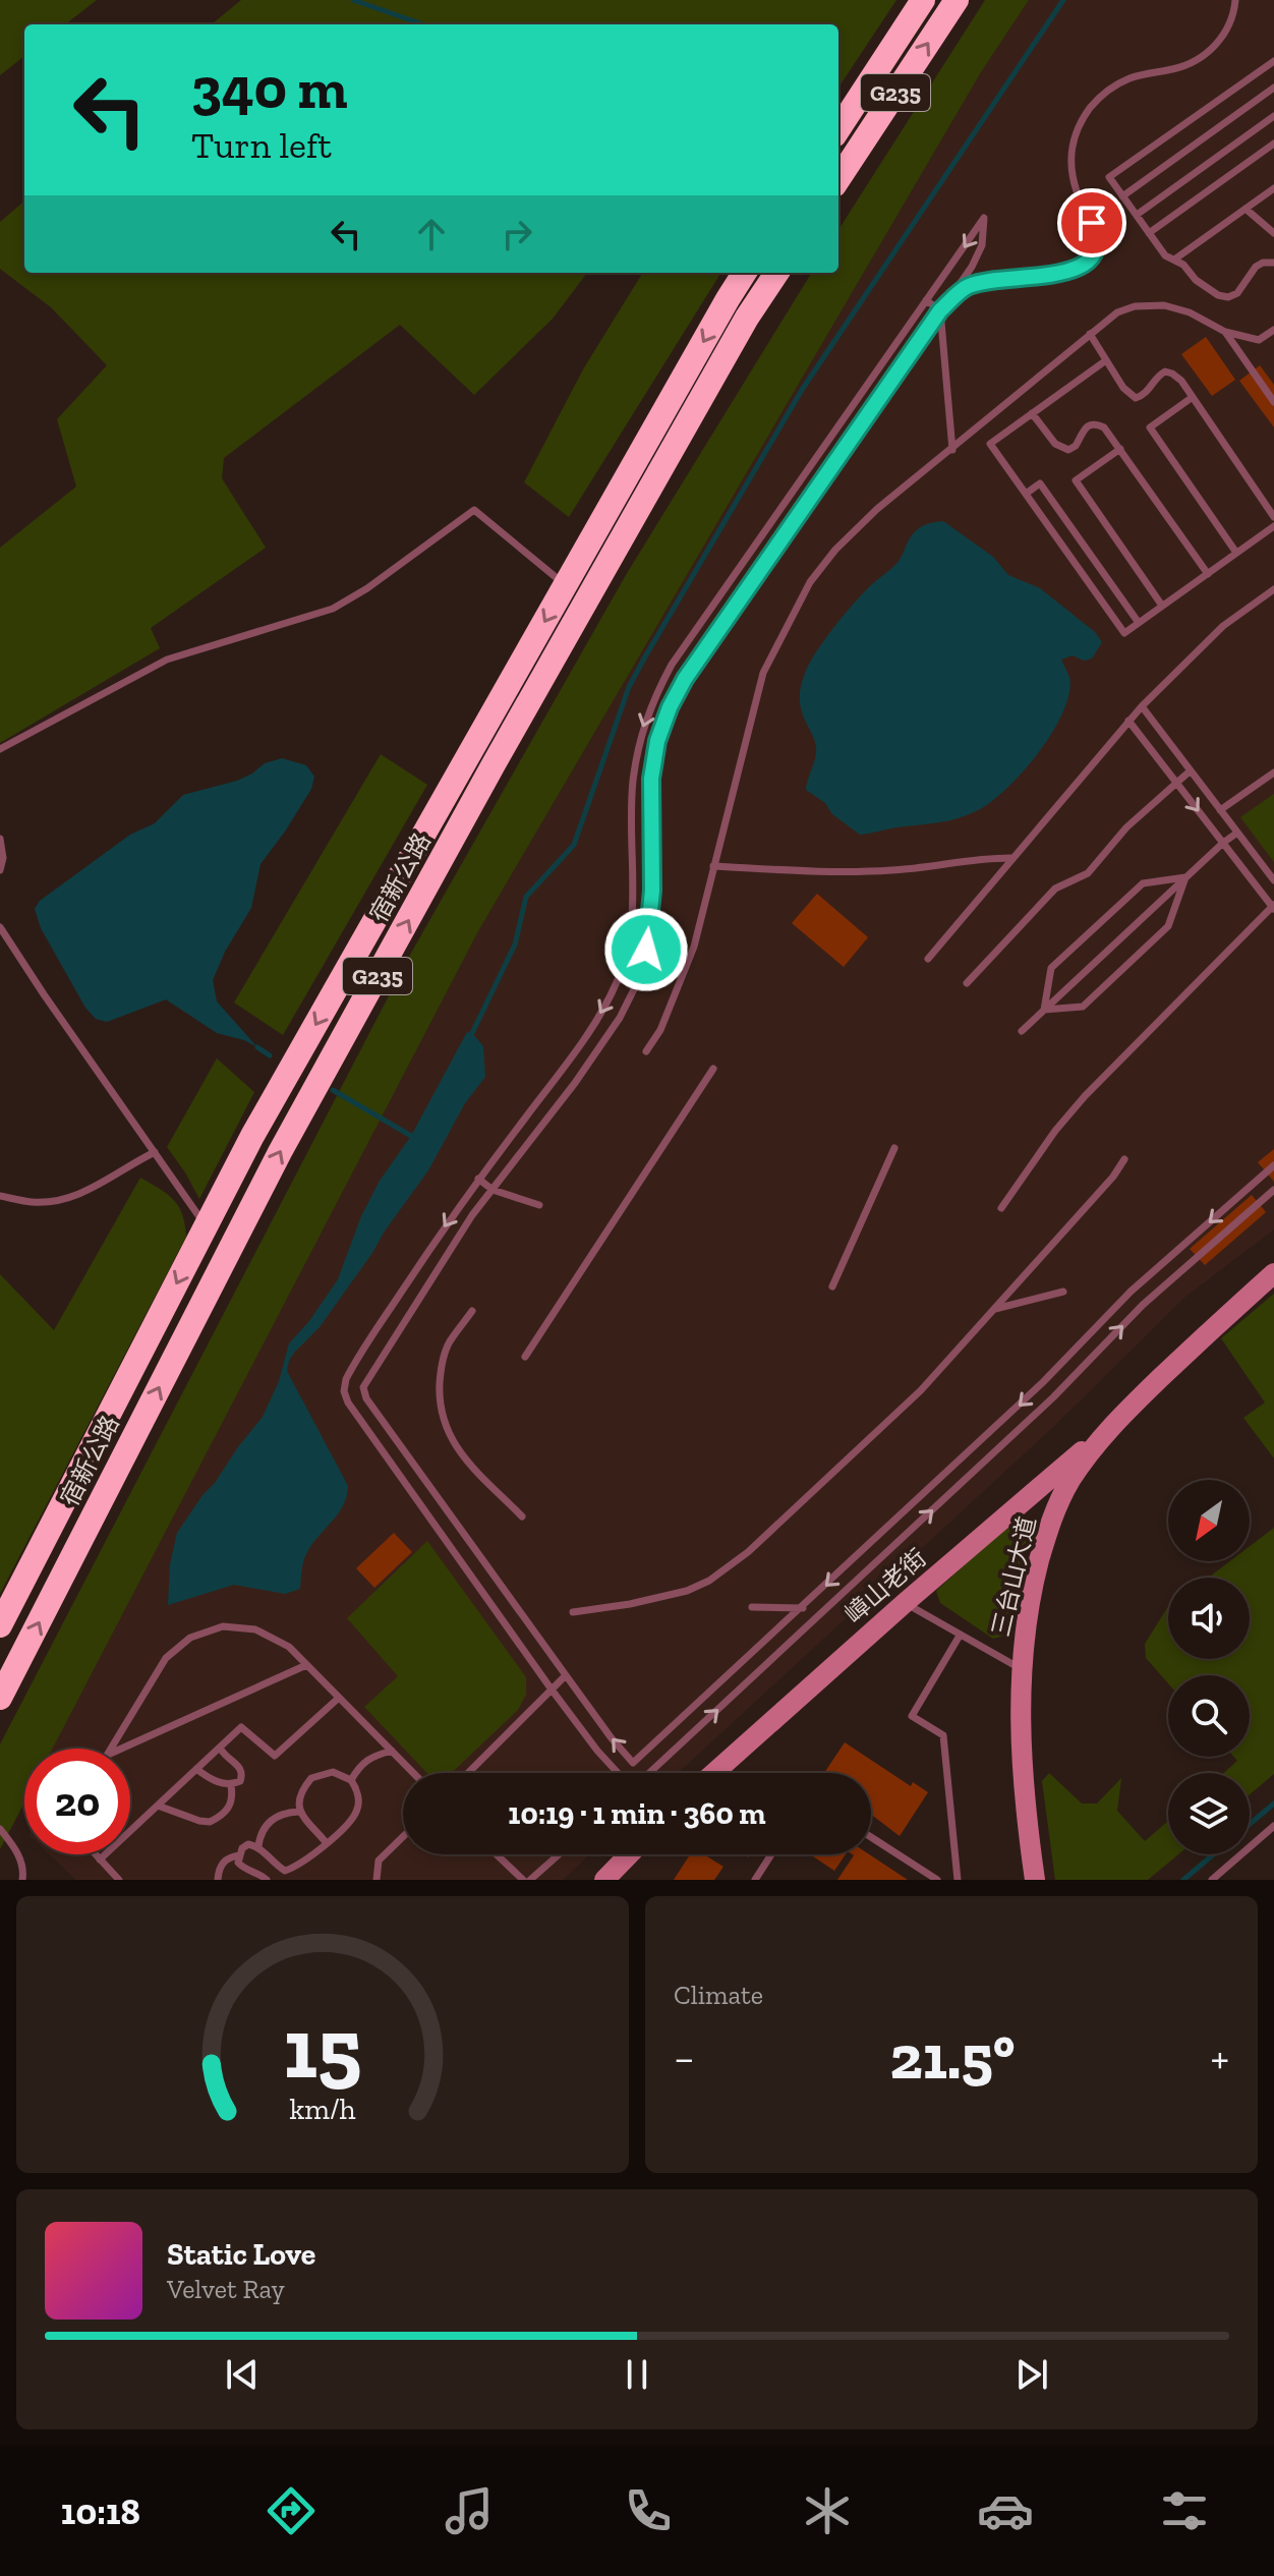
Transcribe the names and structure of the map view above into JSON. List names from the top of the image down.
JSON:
{
  "streets": {
    "highway": ["G235", "宿新公路"],
    "main road": ["三台山大道", "嶂山老街"]
  },
  "crossings": [
    ["三台山大道", "嶂山老街"]
  ],
  "north": "bottom left",
  "page": {
    "turn": ["340 m", "Turn left"],
    "limit": "20",
    "trip": "10:19 · 1 min · 360 m",
    "tile": "Climate",
    "heat": ["−", "21.5°", "+"],
    "song": ["Static Love", "Velvet Ray"],
    "tabs": "10:18",
    "gauge": ["15", "km/h"]
  }
}
